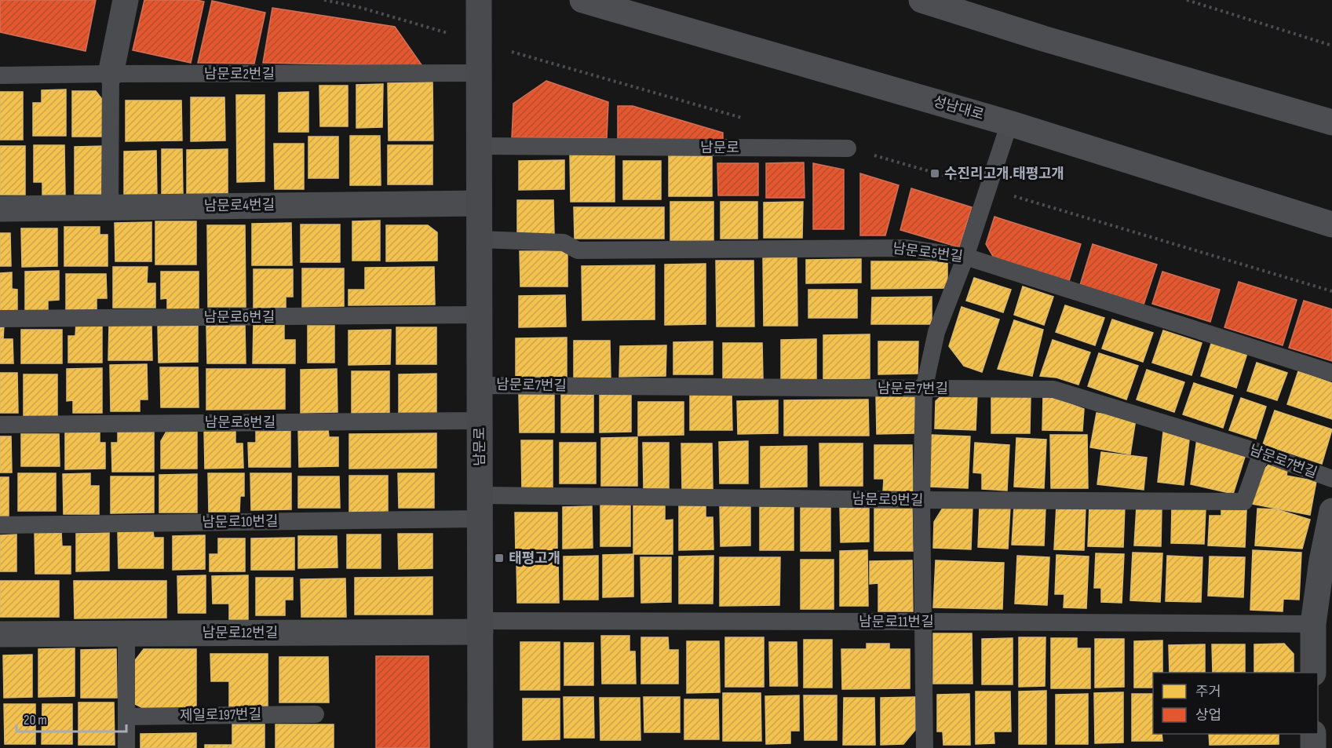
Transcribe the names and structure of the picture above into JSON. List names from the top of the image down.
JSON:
{
  "streets": {
    "main road": ["성남대로", "남문로"],
    "street": ["남문로4번길", "남문로12번길"],
    "lane": [
      "남문로2번길",
      "남문로5번길",
      "남문로6번길",
      "남문로7번길",
      "남문로8번길",
      "남문로9번길",
      "남문로10번길",
      "남문로11번길",
      "제일로197번길"
    ]
  },
  "crossings": [
    ["남문로2번길", "남문로"],
    ["남문로", "남문로4번길"],
    ["남문로", "남문로5번길"],
    ["남문로", "남문로6번길"],
    ["남문로", "남문로7번길"],
    ["남문로", "남문로8번길"],
    ["남문로", "남문로9번길"],
    ["남문로", "남문로10번길"],
    ["남문로", "남문로11번길"],
    ["남문로", "남문로12번길"],
    ["남문로7번길", "남문로9번길"],
    ["남문로9번길", "남문로10번길"],
    ["남문로11번길", "남문로12번길"]
  ],
  "places": {
    "transit": ["수진리고개.태평고개", "태평고개"]
  },
  "legend": ["주거", "상업"],
  "scale_bar": "20 m"
}
